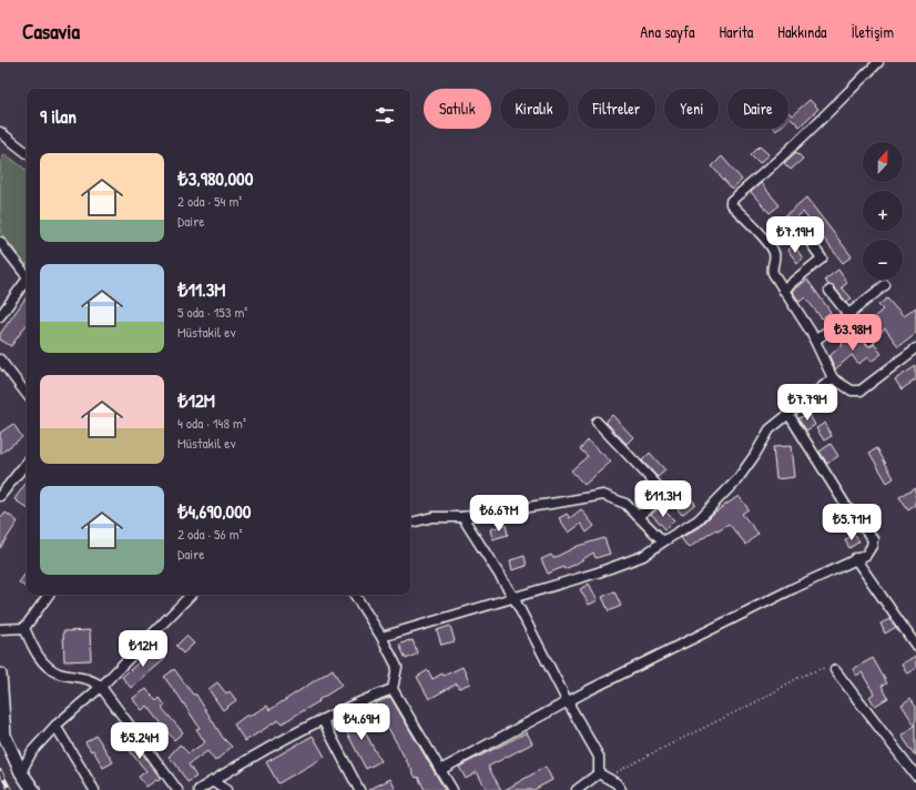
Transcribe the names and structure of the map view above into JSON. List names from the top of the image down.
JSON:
{
  "north": "top",
  "page": {
    "header": "Casavia",
    "nav": [
      "Ana sayfa",
      "Harita",
      "Hakkında",
      "İletişim"
    ],
    "chip": [
      "Satılık",
      "Kiralık",
      "Filtreler",
      "Yeni",
      "Daire"
    ],
    "heading": "9 ilan",
    "map_buttons": ["+", "−"],
    "list": [
      {
        "name": "₺3,980,000",
        "note": "2 oda · 54 m² · Daire"
      },
      {
        "name": "₺11.3M",
        "note": "5 oda · 153 m² · Müstakil ev"
      },
      {
        "name": "₺12M",
        "note": "4 oda · 148 m² · Müstakil ev"
      },
      {
        "name": "₺4,690,000",
        "note": "2 oda · 56 m² · Daire"
      }
    ],
    "price": [
      "₺7.19M",
      "₺3.98M",
      "₺7.79M",
      "₺11.3M",
      "₺6.67M",
      "₺5.71M",
      "₺12M",
      "₺4.69M",
      "₺5.24M"
    ]
  }
}
